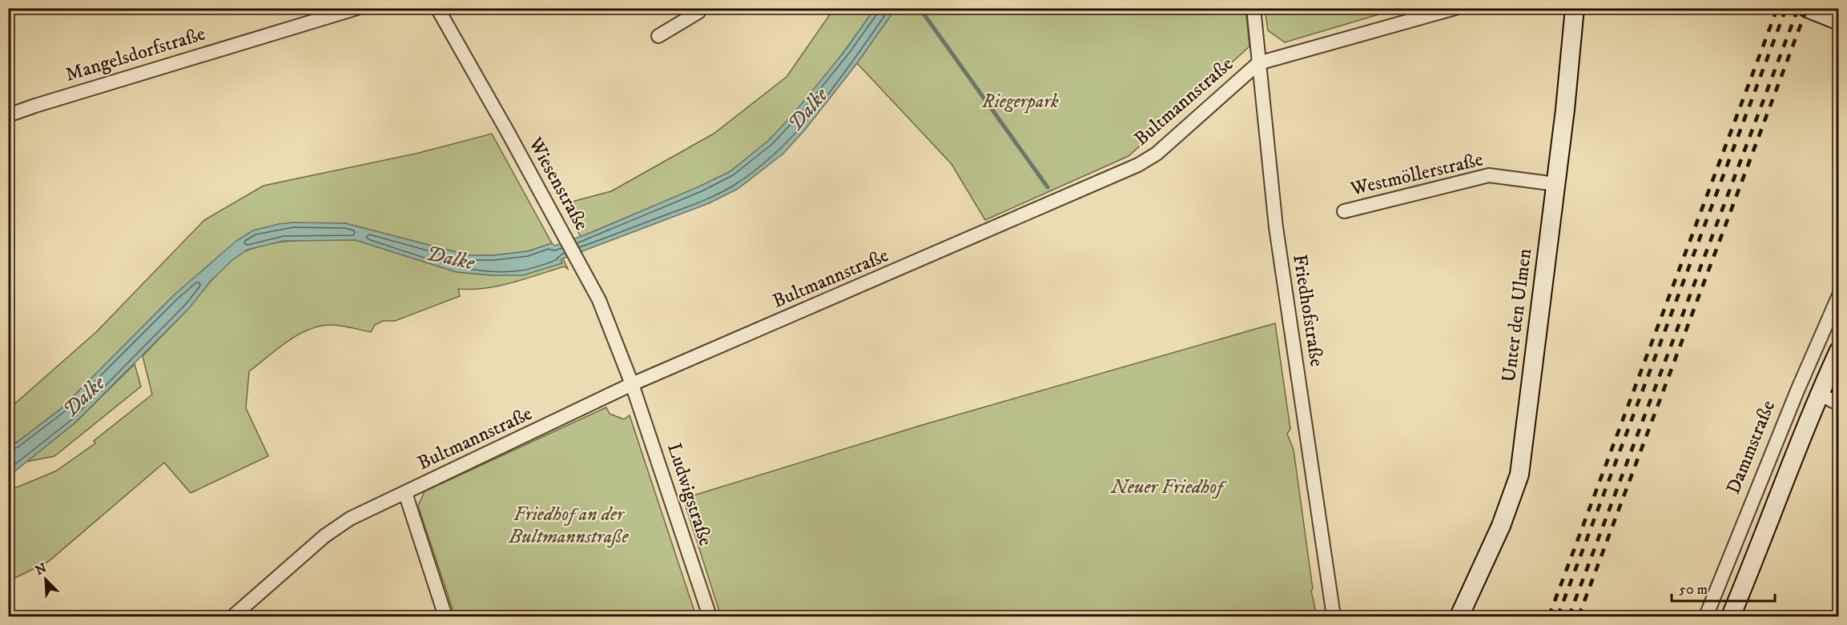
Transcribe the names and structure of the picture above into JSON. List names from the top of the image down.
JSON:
{
  "streets": {
    "main road": ["Unter den Ulmen"],
    "street": [
      "Mangelsdorfstraße",
      "Bultmannstraße",
      "Westmöllerstraße",
      "Wiesenstraße",
      "Friedhofstraße",
      "Dammstraße",
      "Ludwigstraße"
    ]
  },
  "crossings": [
    ["Bultmannstraße", "Wiesenstraße"],
    ["Bultmannstraße", "Friedhofstraße"],
    ["Bultmannstraße", "Ludwigstraße"],
    ["Westmöllerstraße", "Unter den Ulmen"],
    ["Wiesenstraße", "Ludwigstraße"]
  ],
  "water": ["Dalke"],
  "parks": ["Riegerpark", "Neuer Friedhof", "Friedhof an der Bultmannstraße"],
  "scale_bar": "50 m",
  "north": "top left"
}
